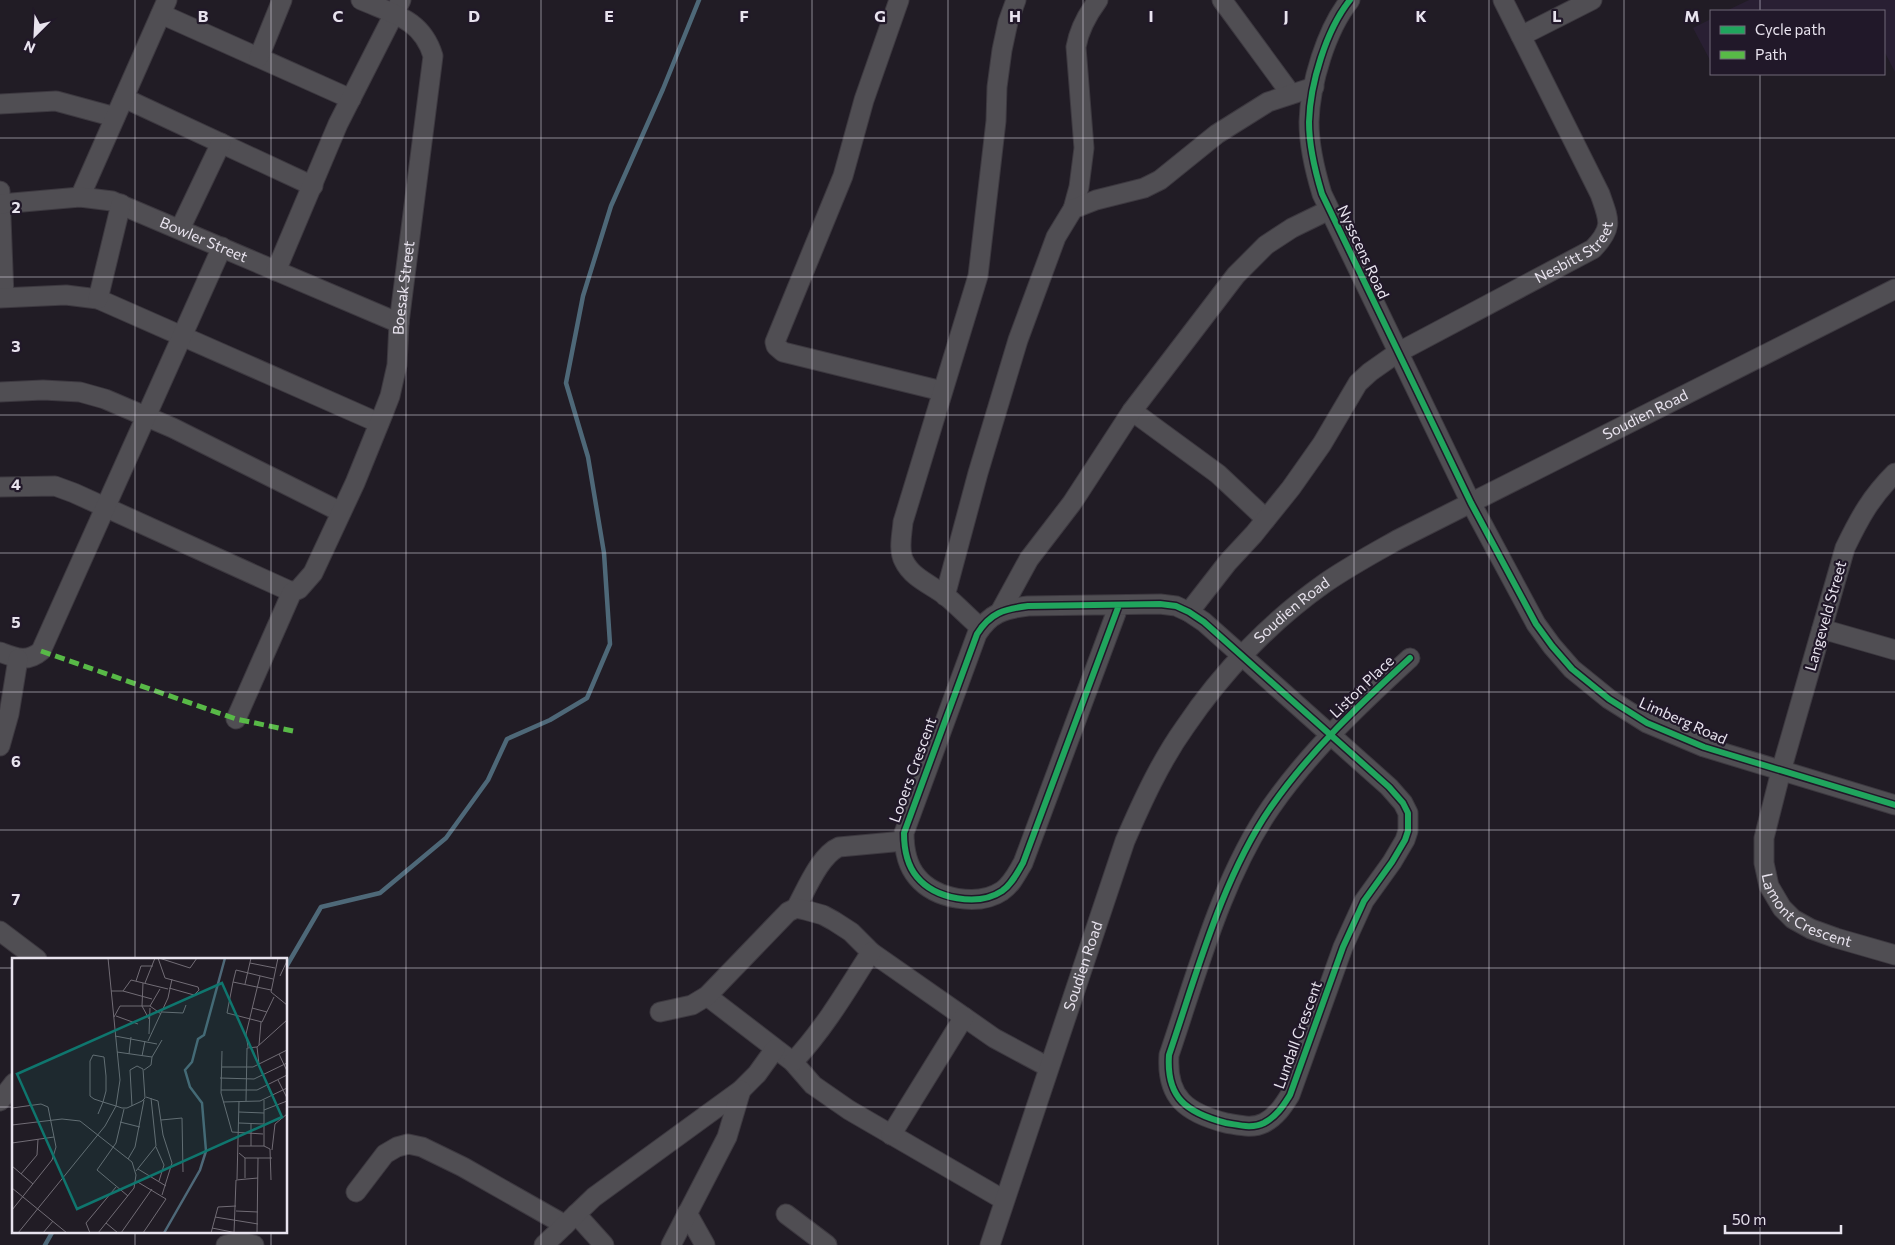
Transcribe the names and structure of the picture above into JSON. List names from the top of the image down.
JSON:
{
  "streets": {
    "street": [
      "Bowler Street",
      "Nesbitt Street",
      "Nysscens Road",
      "Boesak Street",
      "Soudien Road",
      "Langeveld Street",
      "Liston Place",
      "Limberg Road",
      "Looers Crescent",
      "Lamont Crescent",
      "Lundall Crescent"
    ]
  },
  "crossings": [
    ["Bowler Street", "Boesak Street"],
    ["Nesbitt Street", "Nysscens Road"],
    ["Nesbitt Street", "Looers Crescent"],
    ["Nysscens Road", "Soudien Road"],
    ["Nysscens Road", "Limberg Road"],
    ["Soudien Road", "Limberg Road"],
    ["Soudien Road", "Looers Crescent"],
    ["Soudien Road", "Lundall Crescent"],
    ["Langeveld Street", "Limberg Road"],
    ["Langeveld Street", "Lamont Crescent"],
    ["Liston Place", "Lundall Crescent"],
    ["Limberg Road", "Lamont Crescent"],
    ["Looers Crescent", "Lundall Crescent"]
  ],
  "legend": ["Cycle path", "Path"],
  "scale_bar": "50 m",
  "north": "bottom left",
  "grid": {
    "columns": [
      "B",
      "C",
      "D",
      "E",
      "F",
      "G",
      "H",
      "I",
      "J",
      "K",
      "L",
      "M"
    ],
    "rows": [
      "2",
      "3",
      "4",
      "5",
      "6",
      "7"
    ]
  }
}
